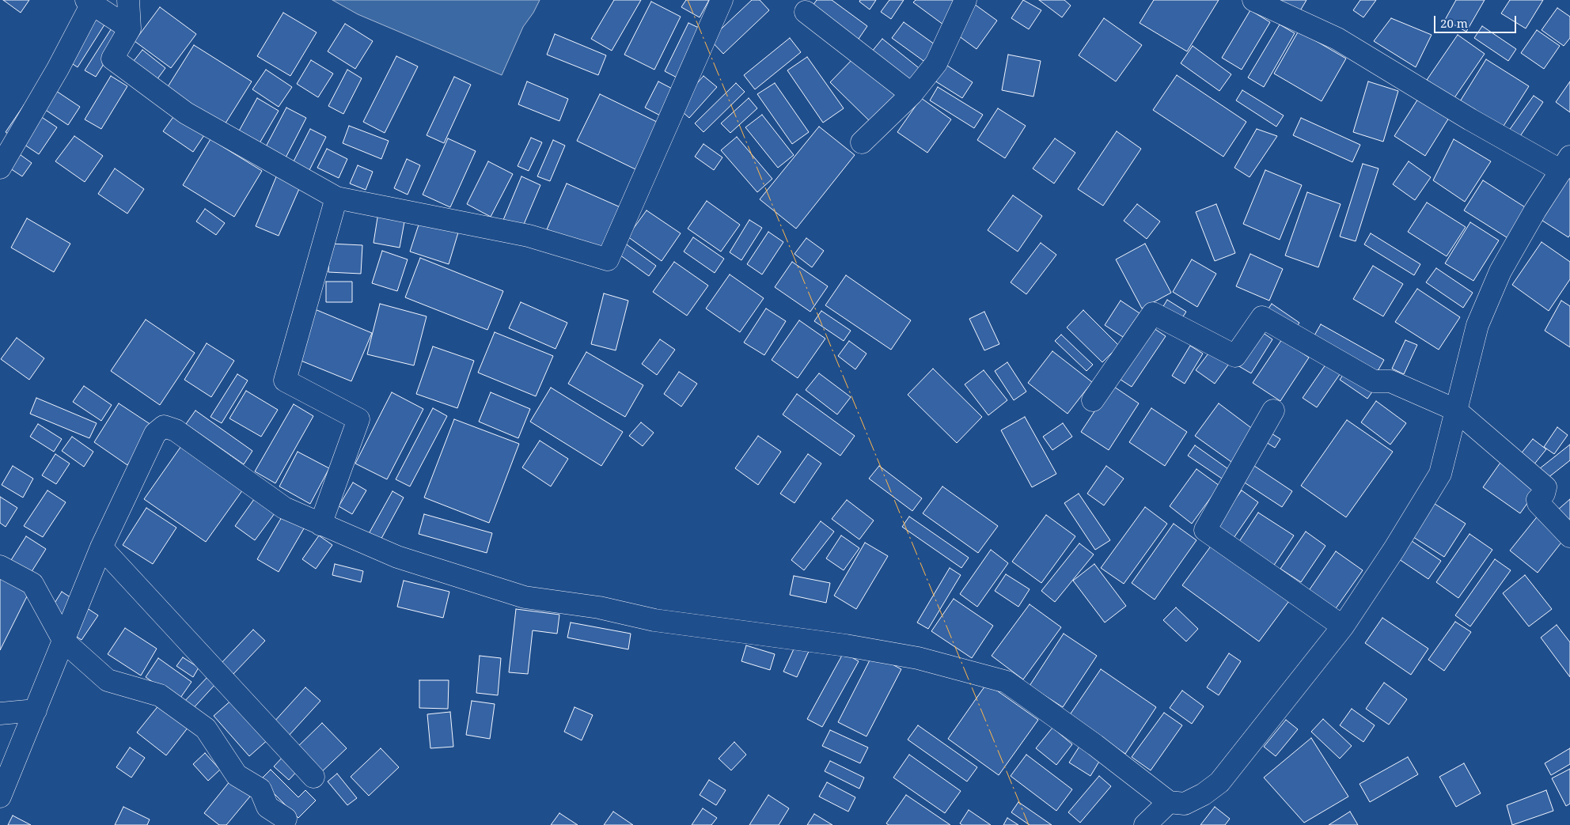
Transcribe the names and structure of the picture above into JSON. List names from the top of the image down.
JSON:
{
  "scale_bar": "20 m"
}
